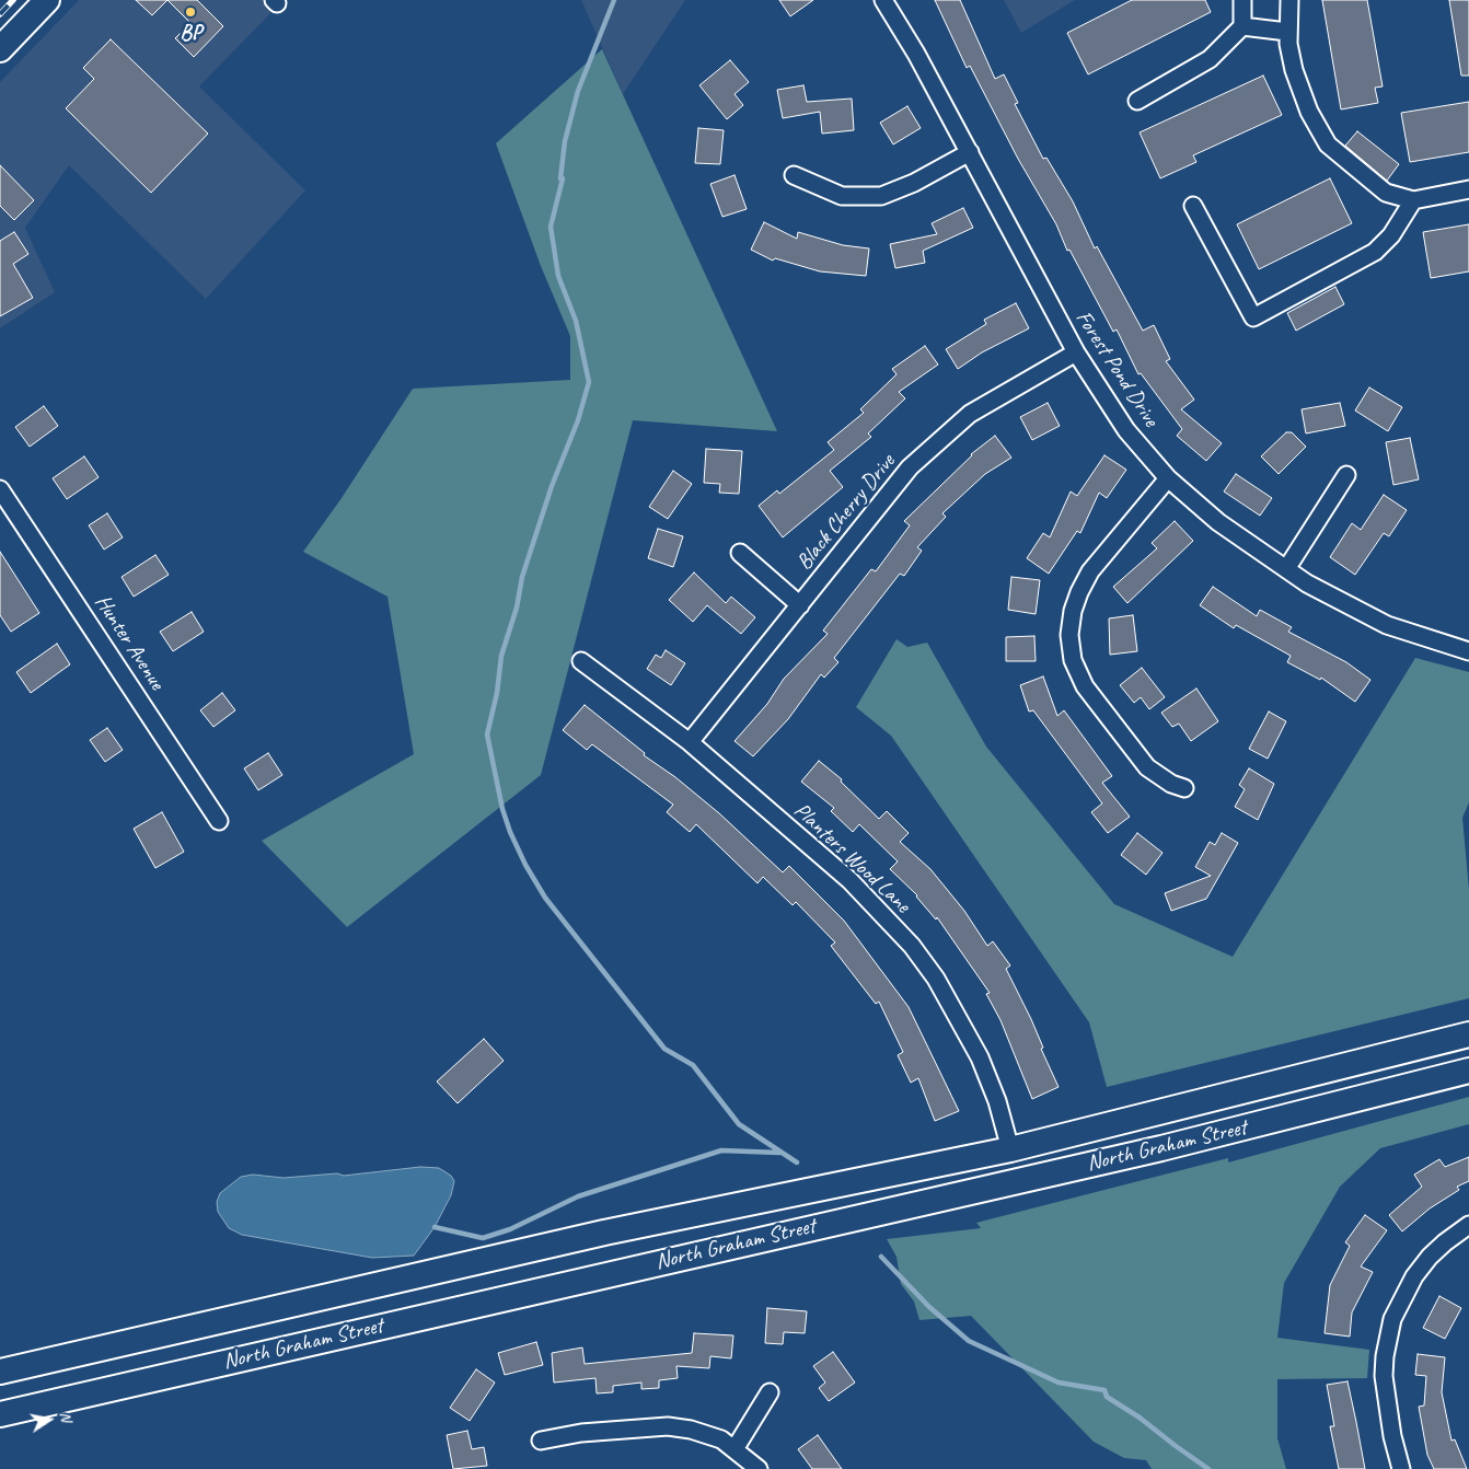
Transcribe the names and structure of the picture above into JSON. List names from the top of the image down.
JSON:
{
  "streets": {
    "main road": ["North Graham Street"],
    "street": [
      "Forest Pond Drive",
      "Black Cherry Drive",
      "Hunter Avenue",
      "Planters Wood Lane"
    ]
  },
  "crossings": [
    ["Forest Pond Drive", "Black Cherry Drive"],
    ["Black Cherry Drive", "Planters Wood Lane"],
    ["Planters Wood Lane", "North Graham Street"]
  ],
  "places": ["BP"],
  "north": "right"
}
